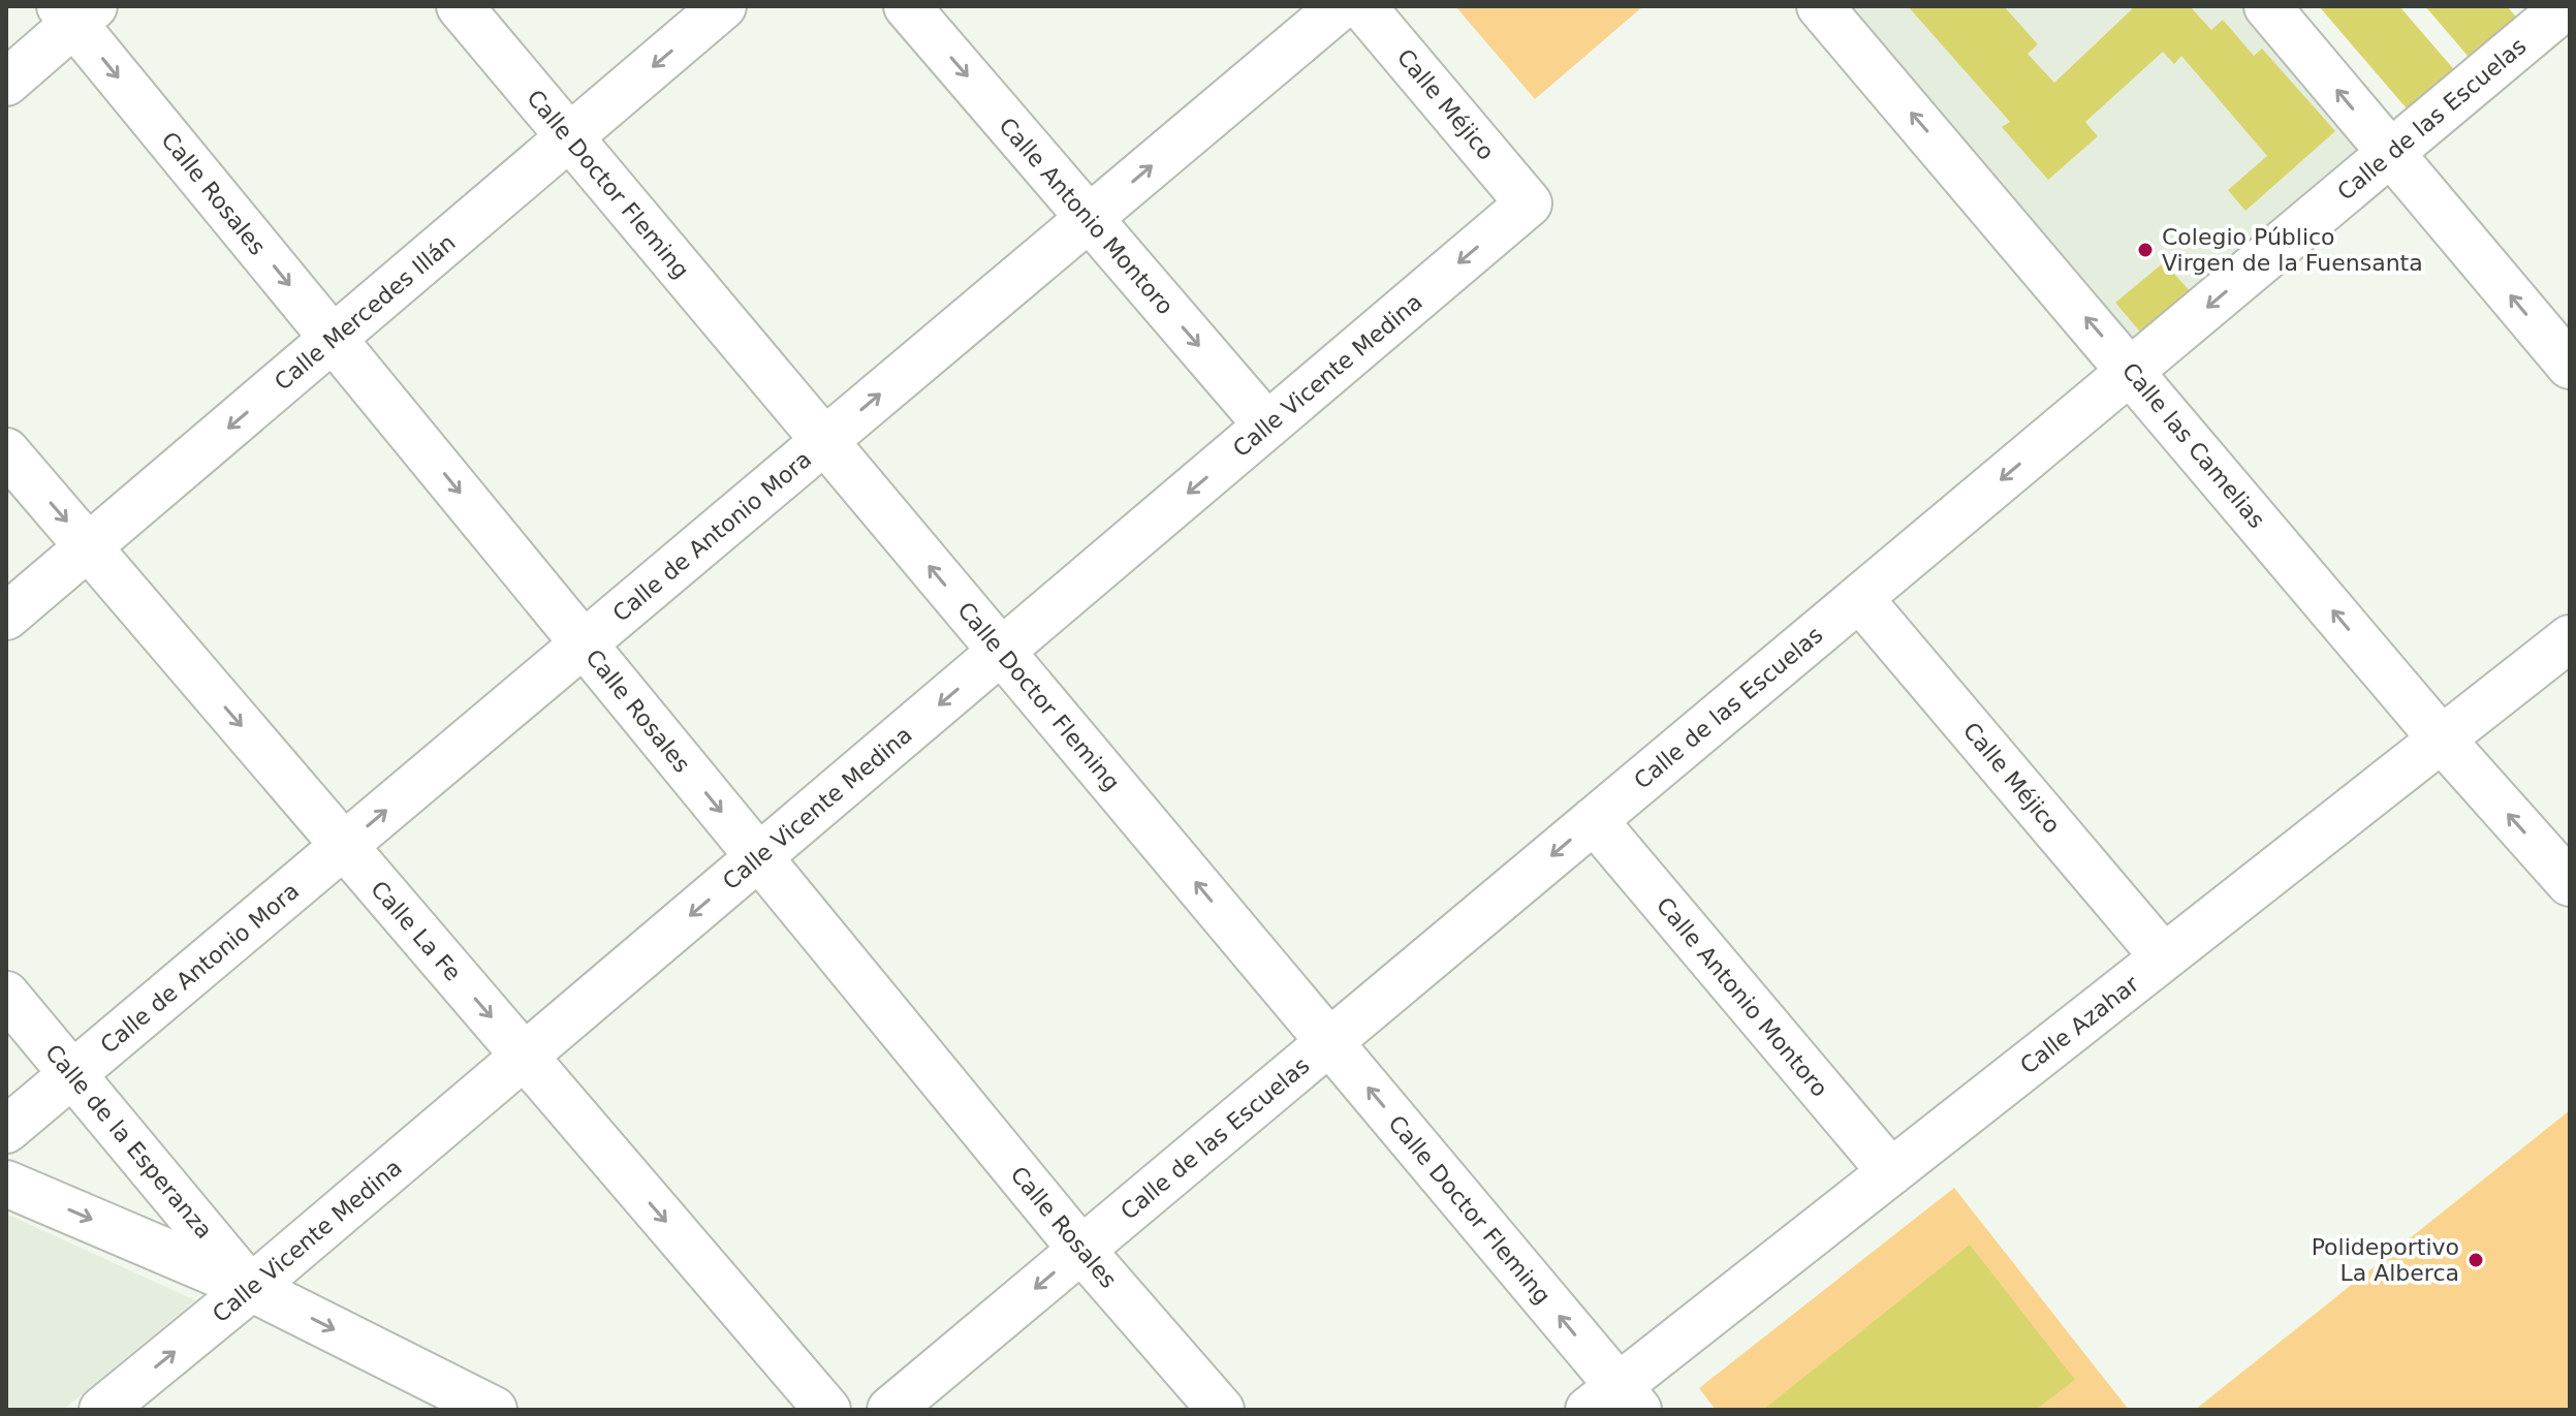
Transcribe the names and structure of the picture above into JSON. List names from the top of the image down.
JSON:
{
  "streets": {
    "street": [
      "Calle Méjico",
      "Calle de las Escuelas",
      "Calle Doctor Fleming",
      "Calle Rosales",
      "Calle Antonio Montoro",
      "Calle Mercedes Illán",
      "Calle Vicente Medina",
      "Calle las Camelias",
      "Calle de Antonio Mora",
      "Calle La Fe",
      "Calle Azahar",
      "Calle de la Esperanza"
    ]
  },
  "crossings": [
    ["Calle Méjico", "Calle de las Escuelas"],
    ["Calle Méjico", "Calle Vicente Medina"],
    ["Calle Méjico", "Calle Azahar"],
    ["Calle de las Escuelas", "Calle Doctor Fleming"],
    ["Calle de las Escuelas", "Calle Rosales"],
    ["Calle de las Escuelas", "Calle Antonio Montoro"],
    ["Calle de las Escuelas", "Calle las Camelias"],
    ["Calle Doctor Fleming", "Calle Mercedes Illán"],
    ["Calle Doctor Fleming", "Calle Vicente Medina"],
    ["Calle Doctor Fleming", "Calle de Antonio Mora"],
    ["Calle Doctor Fleming", "Calle Azahar"],
    ["Calle Rosales", "Calle Mercedes Illán"],
    ["Calle Rosales", "Calle Vicente Medina"],
    ["Calle Rosales", "Calle de Antonio Mora"],
    ["Calle Antonio Montoro", "Calle Vicente Medina"],
    ["Calle Antonio Montoro", "Calle de Antonio Mora"],
    ["Calle Antonio Montoro", "Calle Azahar"],
    ["Calle Mercedes Illán", "Calle La Fe"],
    ["Calle Vicente Medina", "Calle La Fe"],
    ["Calle Vicente Medina", "Calle de la Esperanza"],
    ["Calle las Camelias", "Calle Azahar"],
    ["Calle de Antonio Mora", "Calle La Fe"],
    ["Calle de Antonio Mora", "Calle de la Esperanza"]
  ],
  "one_way": [
    "Calle de las Escuelas",
    "Calle Doctor Fleming",
    "Calle Rosales",
    "Calle Antonio Montoro",
    "Calle Mercedes Illán",
    "Calle de Antonio Mora",
    "Calle La Fe"
  ],
  "places": ["Colegio Público Virgen de la Fuensanta", "Polideportivo La Alberca"]
}
